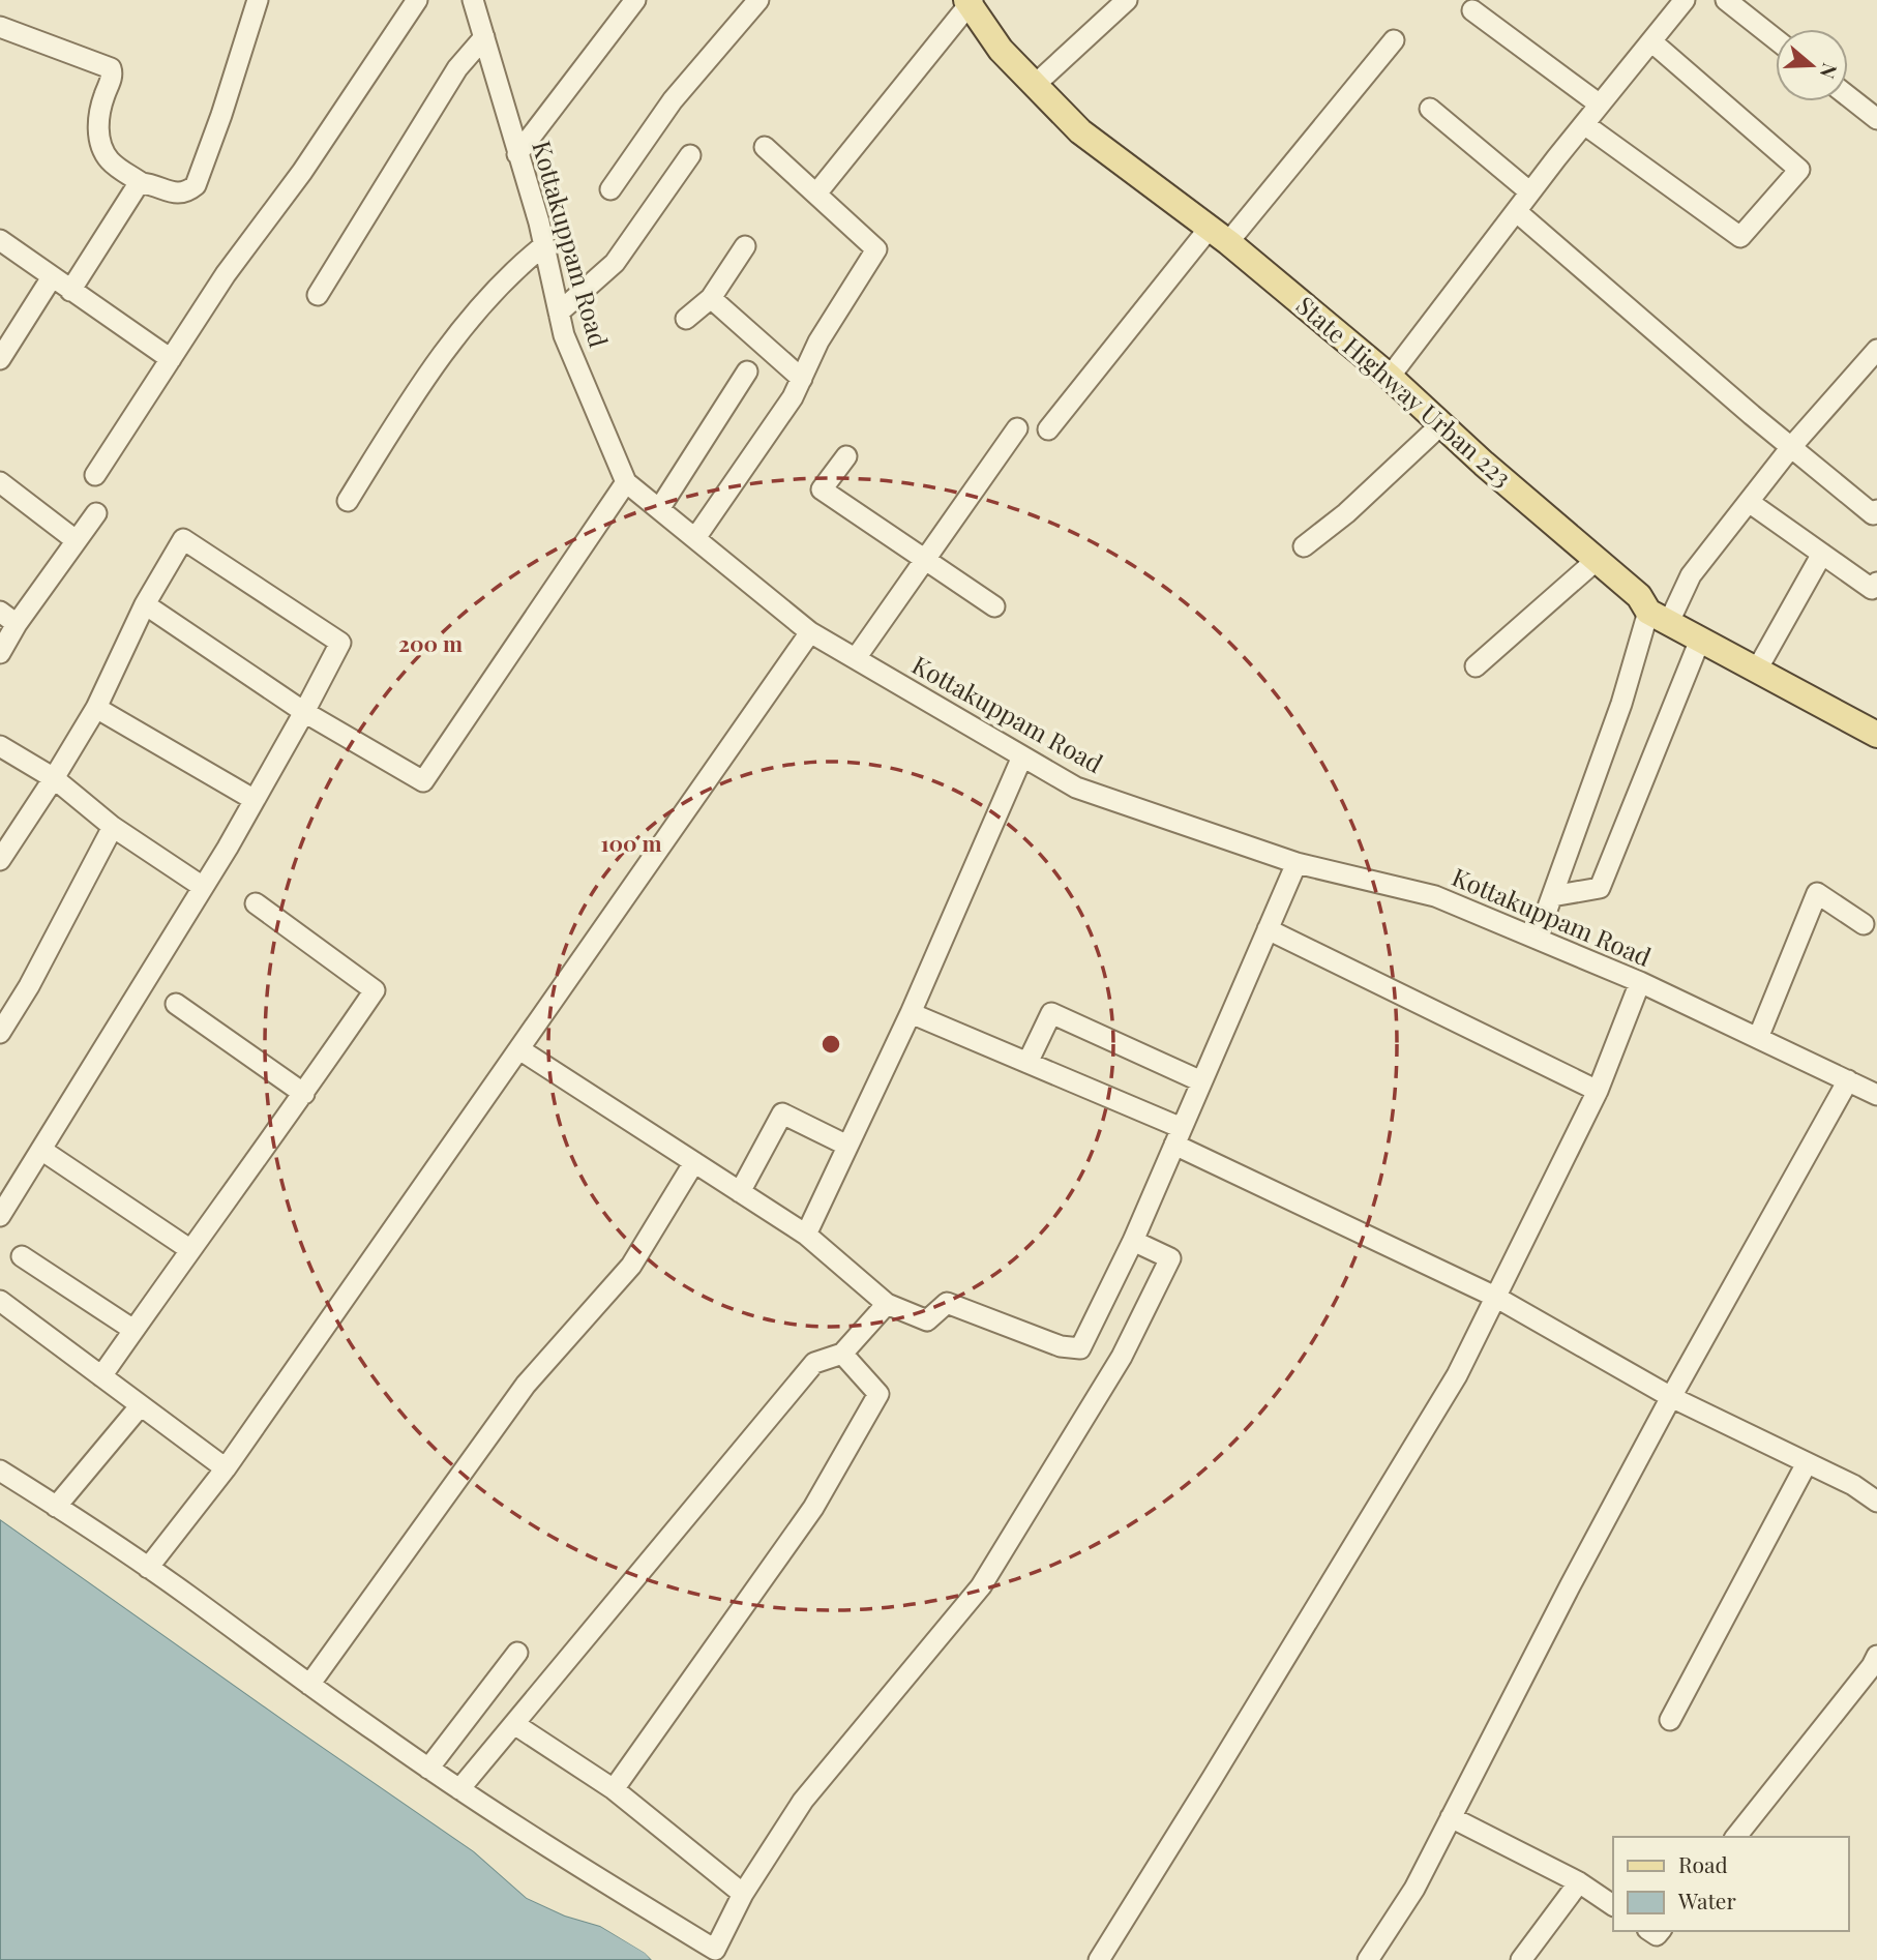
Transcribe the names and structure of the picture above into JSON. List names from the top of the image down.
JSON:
{
  "streets": {
    "main road": ["State Highway Urban 223"],
    "street": ["Kottakuppam Road"]
  },
  "legend": ["Road", "Water"],
  "north": "right",
  "rings": ["200 m", "100 m"]
}
